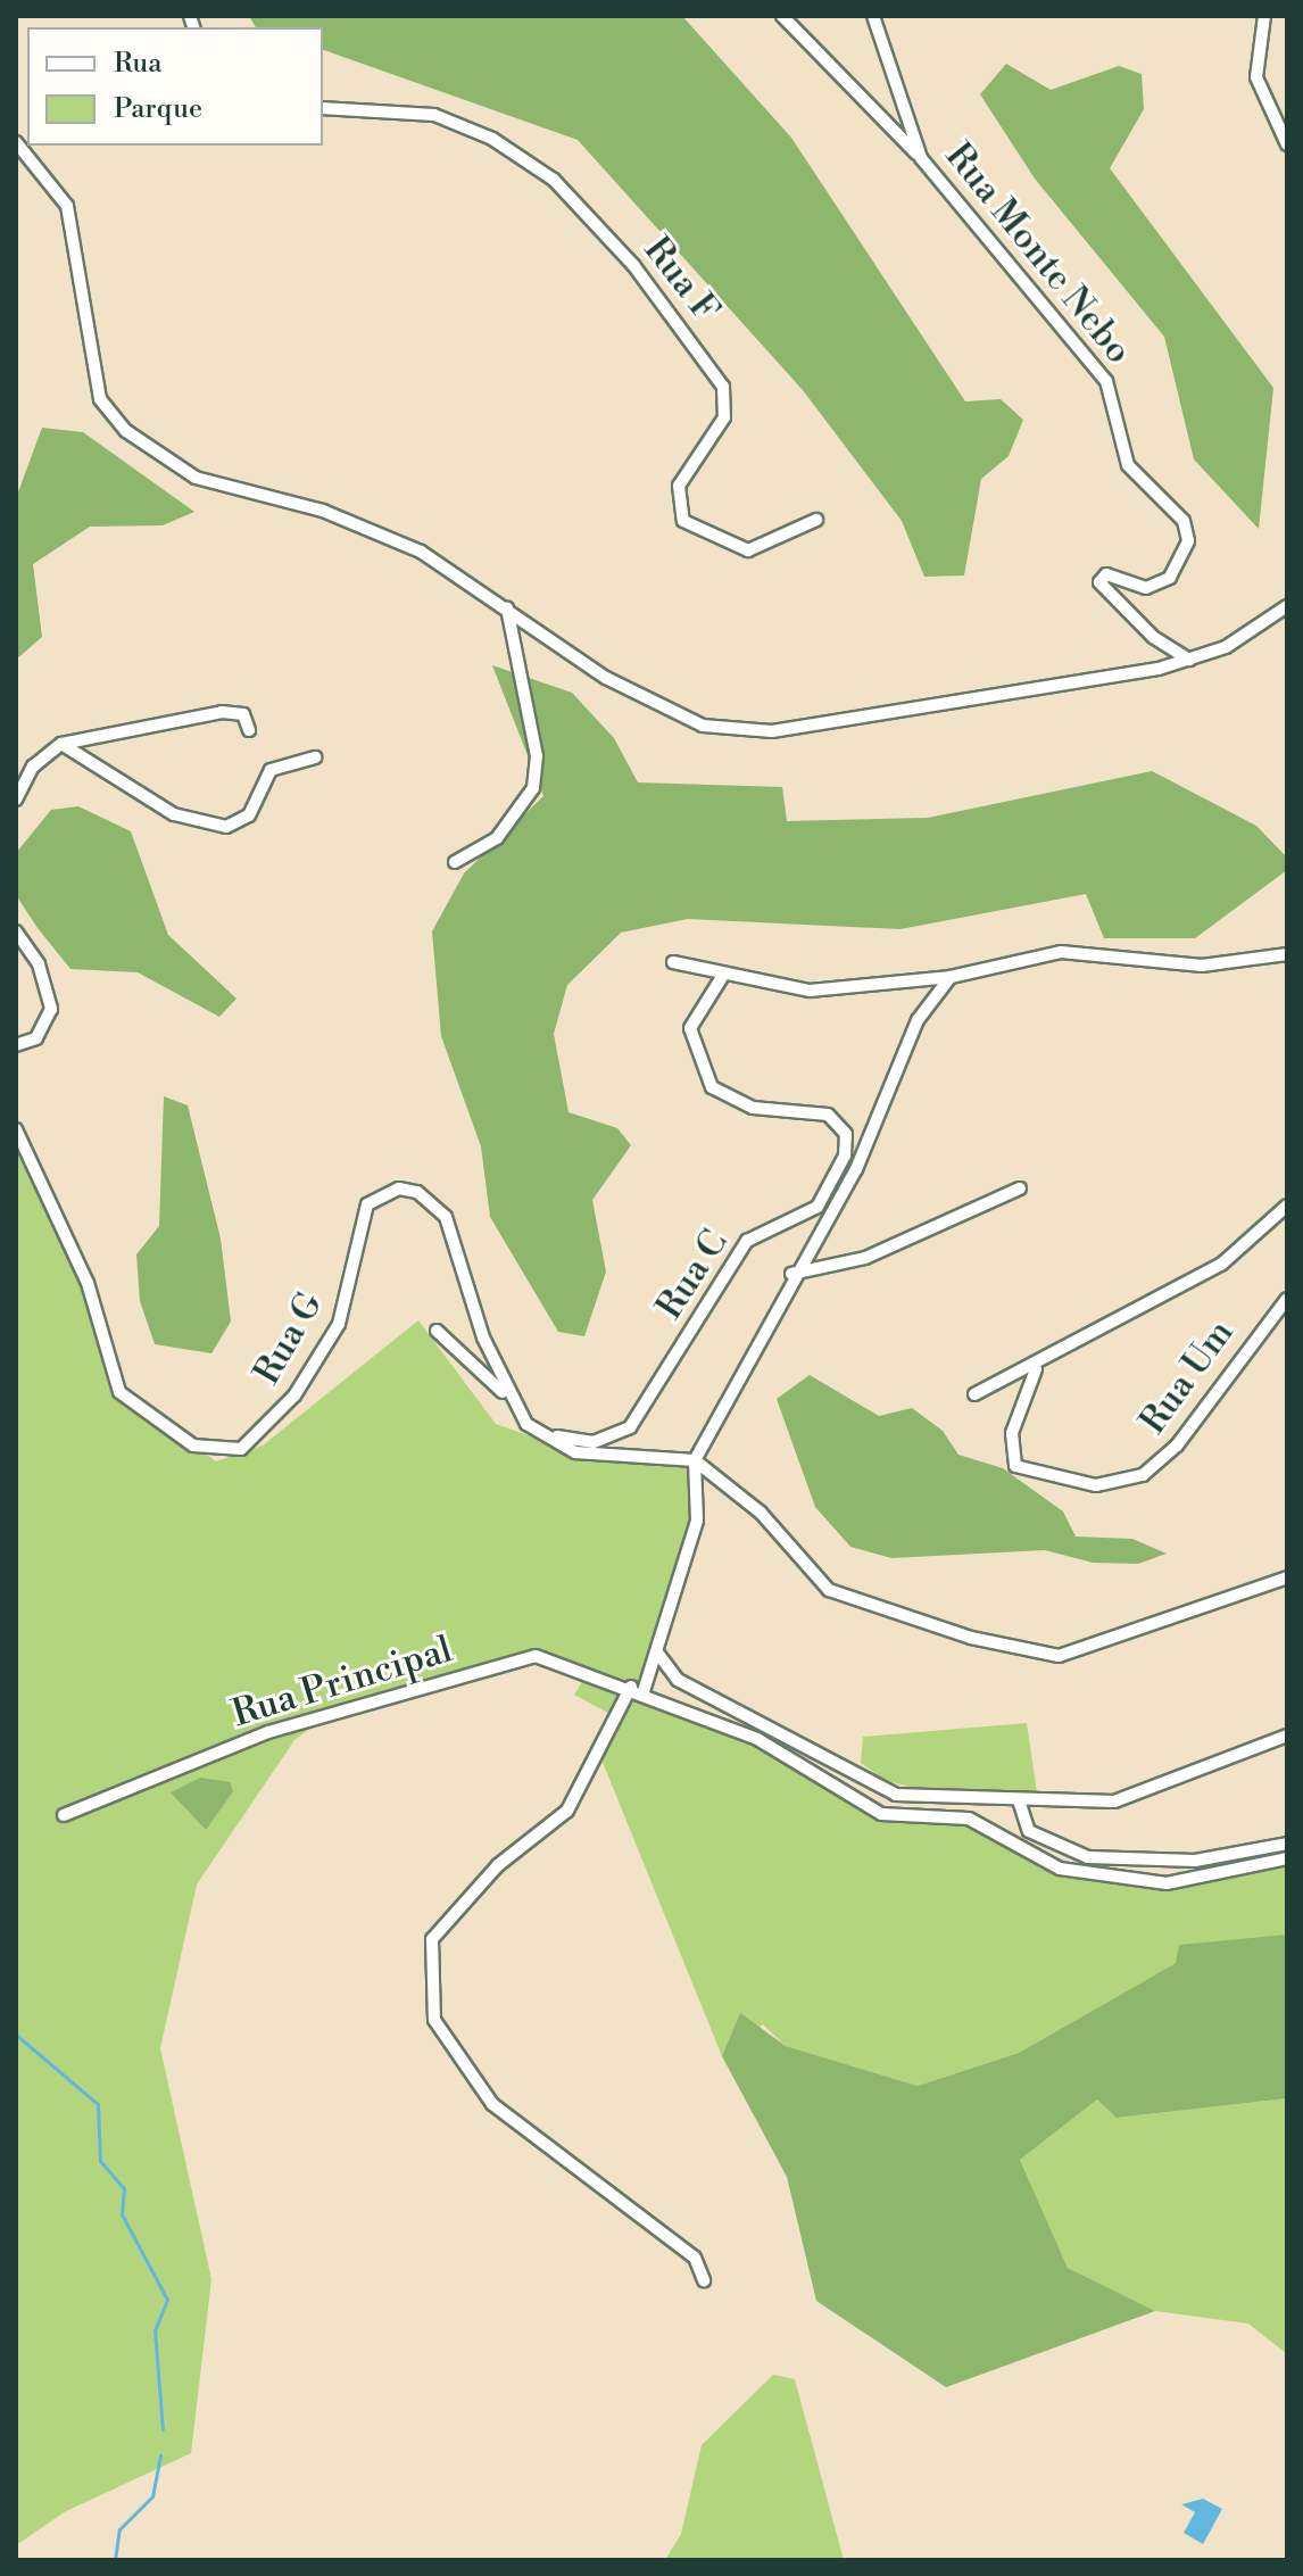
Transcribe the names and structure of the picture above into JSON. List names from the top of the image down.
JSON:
{
  "streets": {
    "street": [
      "Rua Monte Nebo",
      "Rua F",
      "Rua C",
      "Rua G",
      "Rua Um",
      "Rua Principal"
    ]
  },
  "crossings": [
    ["Rua C", "Rua G"]
  ],
  "legend": ["Rua", "Parque"]
}
